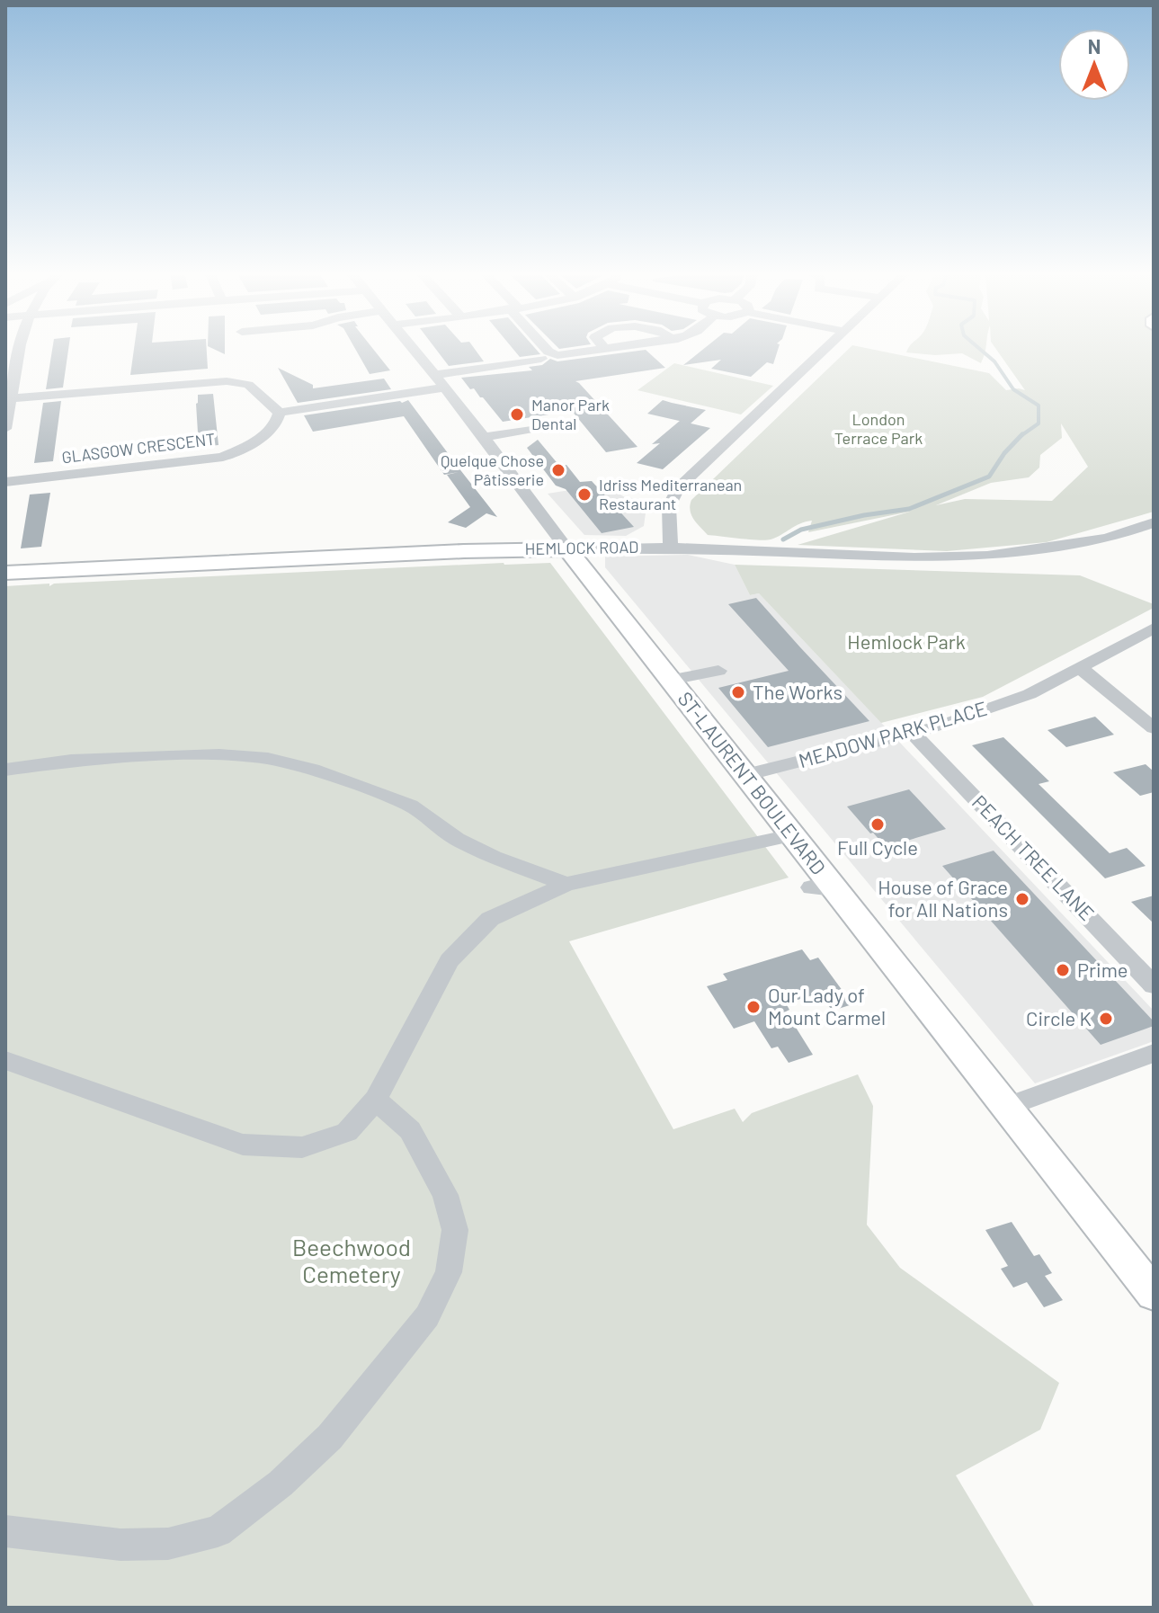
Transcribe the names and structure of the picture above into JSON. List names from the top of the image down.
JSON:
{
  "streets": {
    "main road": ["HEMLOCK ROAD", "ST-LAURENT BOULEVARD"],
    "street": ["GLASGOW CRESCENT", "MEADOW PARK PLACE", "PEACH TREE LANE"]
  },
  "crossings": [
    ["HEMLOCK ROAD", "ST-LAURENT BOULEVARD"],
    ["MEADOW PARK PLACE", "ST-LAURENT BOULEVARD"],
    ["MEADOW PARK PLACE", "PEACH TREE LANE"]
  ],
  "parks": ["London Terrace Park", "Hemlock Park", "Beechwood Cemetery"],
  "places": [
    "Manor Park Dental",
    "Quelque Chose Pâtisserie",
    "Idriss Mediterranean Restaurant",
    "The Works",
    "Full Cycle",
    "House of Grace for All Nations",
    "Prime",
    "Our Lady of Mount Carmel",
    "Circle K"
  ],
  "north": "top"
}
